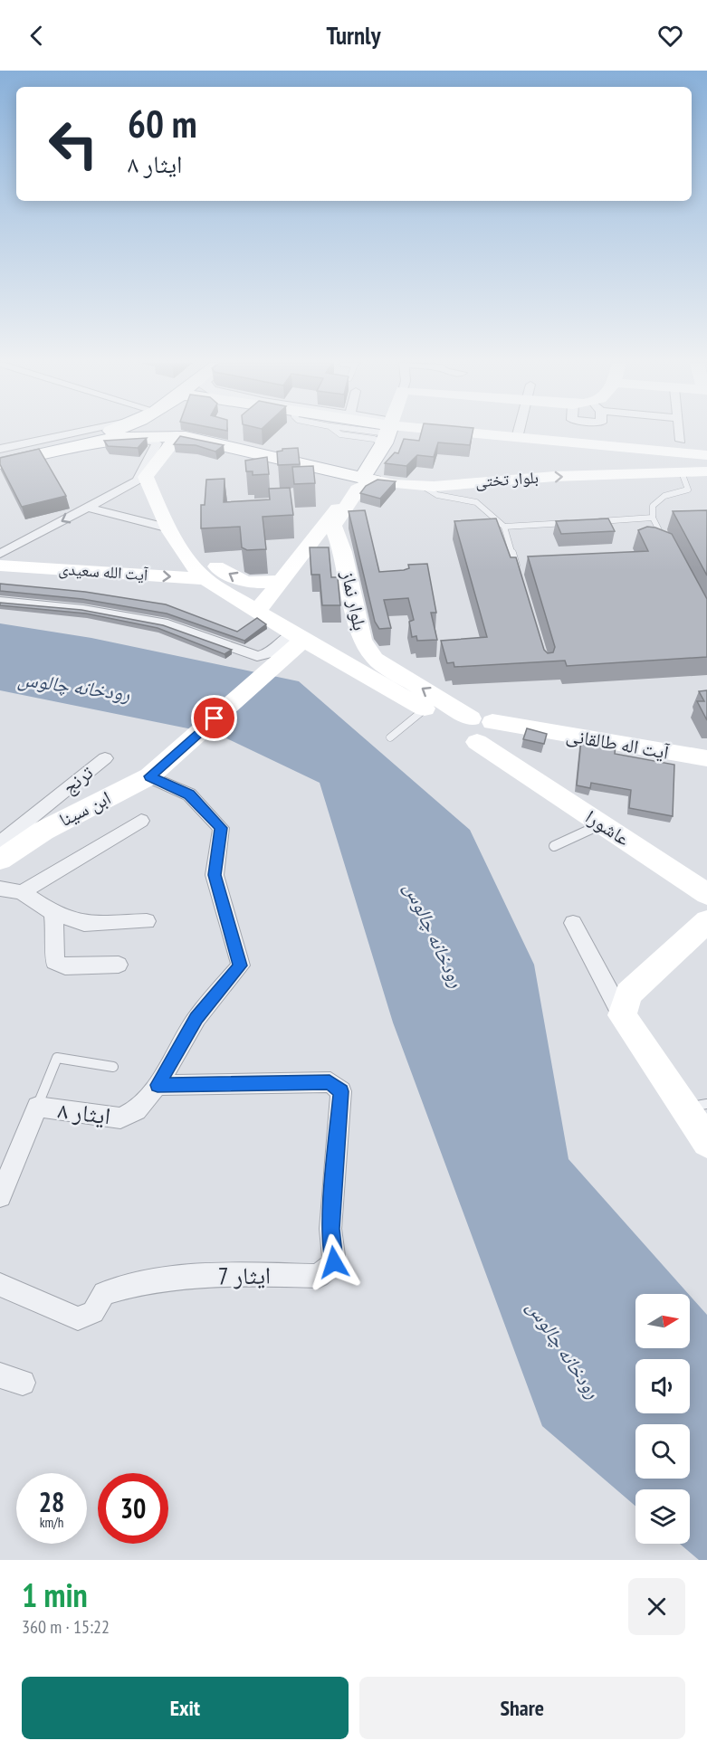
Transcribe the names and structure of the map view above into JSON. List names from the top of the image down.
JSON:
{
  "streets": {
    "main road": [
      "بلوار تختی",
      "آیت الله سعیدی",
      "بلوار نماز",
      "آیت اله طالقانی",
      "ابن سینا",
      "عاشورا"
    ],
    "street": ["ترنج", "ایثار ۸", "ایثار 7"]
  },
  "crossings": [
    ["بلوار تختی", "بلوار نماز"],
    ["بلوار نماز", "آیت اله طالقانی"],
    ["بلوار نماز", "عاشورا"],
    ["آیت اله طالقانی", "عاشورا"],
    ["ابن سینا", "ایثار ۸"],
    ["ایثار ۸", "ایثار 7"]
  ],
  "water": ["رودخانه چالوس"],
  "north": "right",
  "page": {
    "header": "Turnly",
    "turn": ["60 m", "ایثار ۸"],
    "speed": "28 km/h",
    "limit": "30",
    "heading": ["1 min", "360 m · 15:22"],
    "buttons": ["Exit", "Share"]
  }
}
